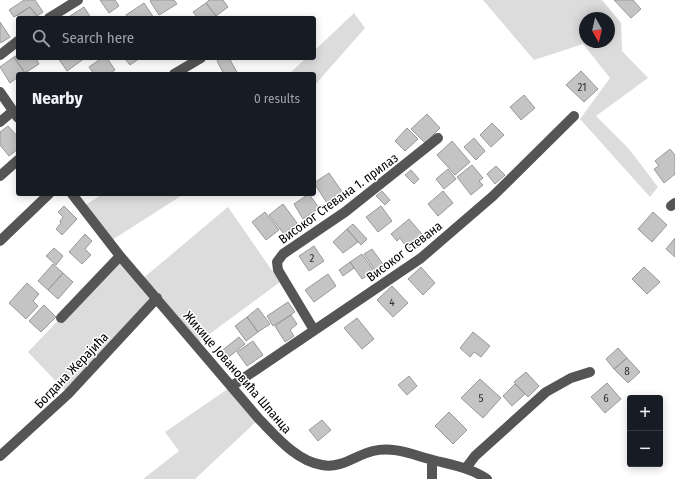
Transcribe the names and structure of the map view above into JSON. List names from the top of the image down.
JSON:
{
  "streets": {
    "street": [
      "Високог Стевана 1. прилаз",
      "Високог Стевана",
      "Богдана Жерајића",
      "Жикице Јовановића Шпанца"
    ]
  },
  "crossings": [
    ["Високог Стевана 1. прилаз", "Високог Стевана"],
    ["Високог Стевана", "Жикице Јовановића Шпанца"],
    ["Богдана Жерајића", "Жикице Јовановића Шпанца"]
  ],
  "house_numbers": [
    "21",
    "2",
    "4",
    "8",
    "5",
    "6"
  ],
  "north": "bottom",
  "page": {
    "search": "Search here",
    "heading": ["Nearby", "0 results"],
    "map_buttons": ["+", "−"]
  }
}
